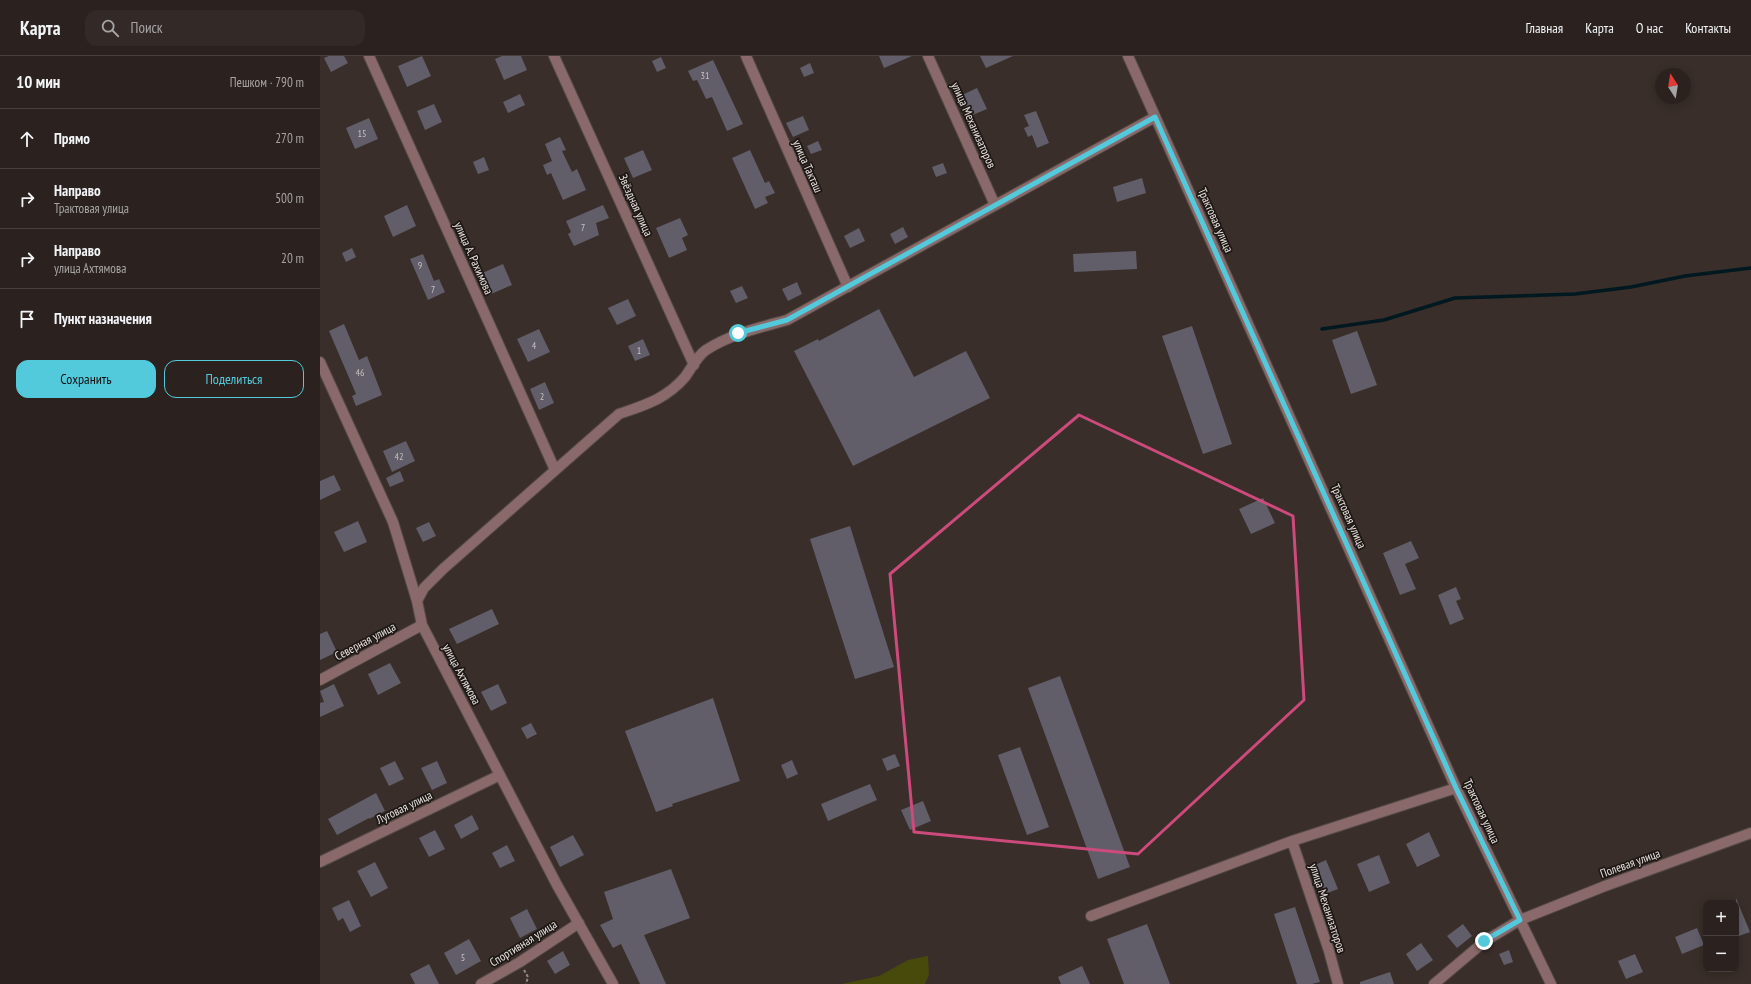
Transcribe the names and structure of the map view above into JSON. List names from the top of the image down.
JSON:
{
  "streets": {
    "street": [
      "улица Механизаторов",
      "улица Такташ",
      "Звёздная улица",
      "Трактовая улица",
      "улица А. Рахимова",
      "Северная улица",
      "улица Ахтямова",
      "Луговая улица",
      "Полевая улица",
      "Спортивная улица"
    ]
  },
  "crossings": [
    ["Трактовая улица", "Полевая улица"],
    ["Северная улица", "улица Ахтямова"],
    ["улица Ахтямова", "Луговая улица"],
    ["улица Ахтямова", "Спортивная улица"]
  ],
  "house_numbers": [
    "31",
    "15",
    "7",
    "9",
    "7",
    "4",
    "1",
    "46",
    "2",
    "42",
    "5"
  ],
  "north": "top",
  "page": {
    "header": "Карта",
    "search": "Поиск",
    "nav": [
      "Главная",
      "Карта",
      "О нас",
      "Контакты"
    ],
    "heading": ["10 мин", "Пешком · 790 m"],
    "list": [
      ["Прямо", "270 m"],
      ["Направо", "Трактовая улица", "500 m"],
      ["Направо", "улица Ахтямова", "20 m"],
      "Пункт назначения"
    ],
    "buttons": ["Сохранить", "Поделиться"],
    "map_buttons": ["+", "−"]
  }
}
